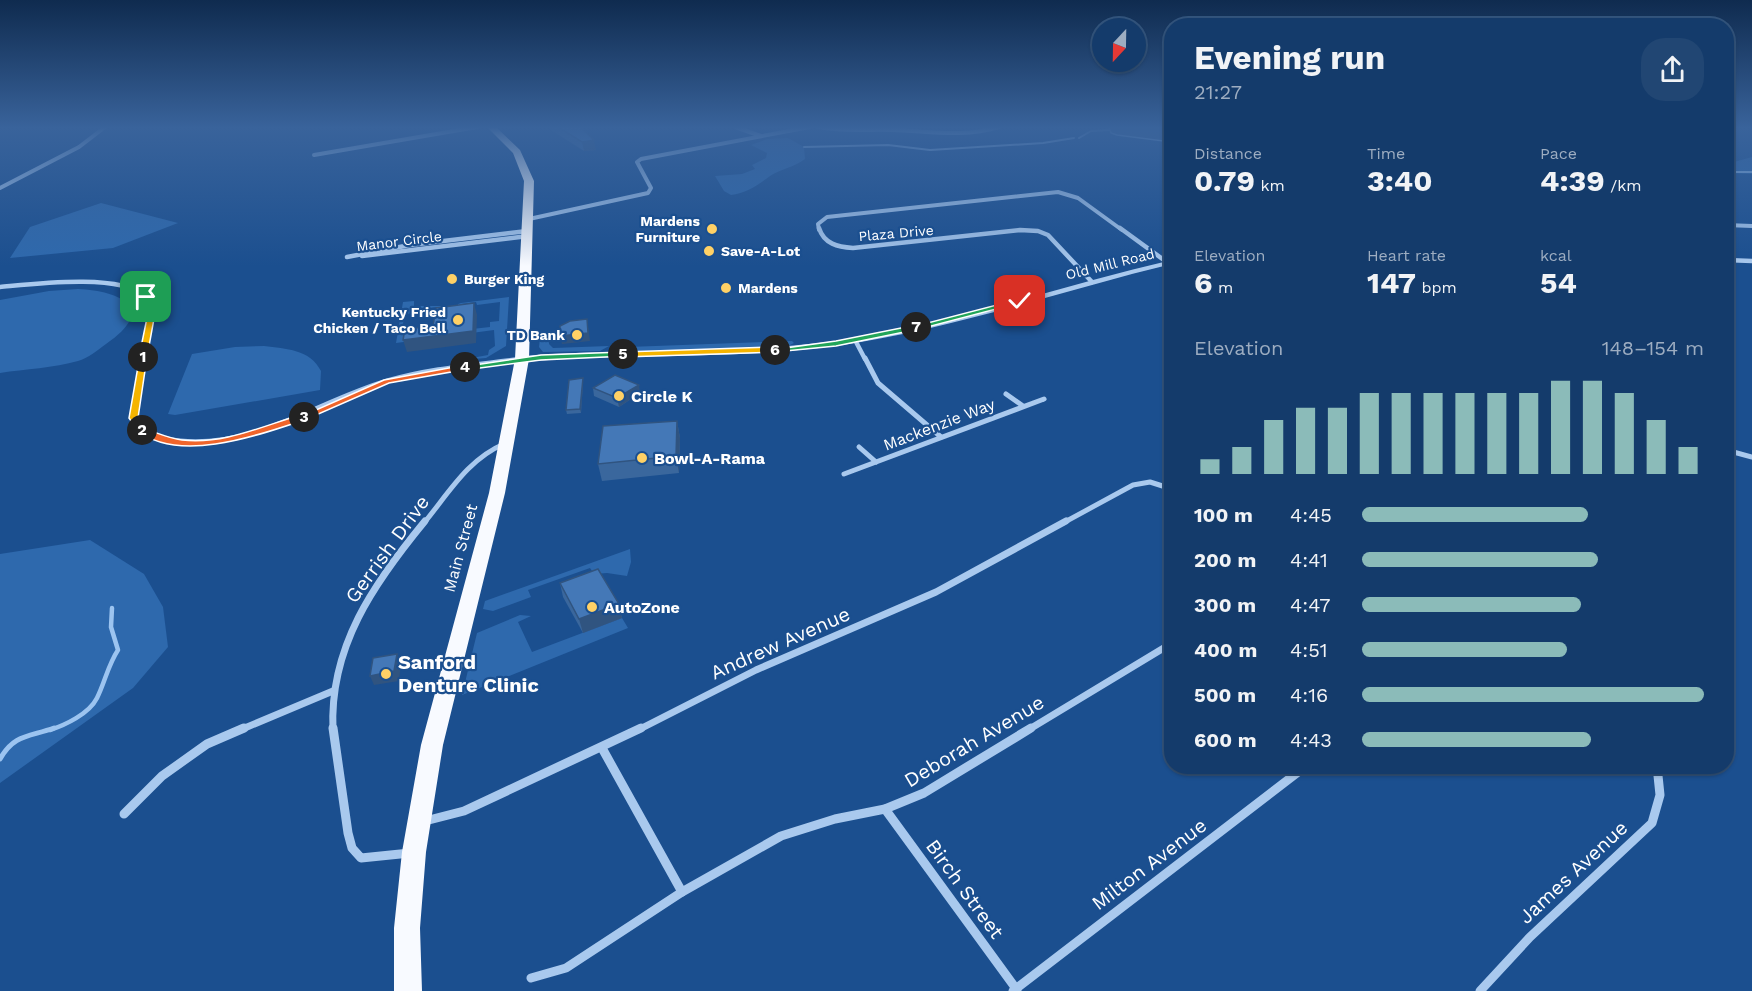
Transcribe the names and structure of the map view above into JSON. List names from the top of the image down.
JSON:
{
  "streets": {
    "highway": ["Main Street"],
    "street": [
      "Plaza Drive",
      "Manor Circle",
      "Old Mill Road",
      "Mackenzie Way",
      "Gerrish Drive",
      "Andrew Avenue",
      "Deborah Avenue",
      "Milton Avenue",
      "James Avenue",
      "Birch Street"
    ]
  },
  "crossings": [
    ["Plaza Drive", "Old Mill Road"],
    ["Manor Circle", "Main Street"],
    ["Old Mill Road", "Main Street"],
    ["Main Street", "Gerrish Drive"],
    ["Main Street", "Andrew Avenue"],
    ["Deborah Avenue", "Birch Street"],
    ["Milton Avenue", "Birch Street"]
  ],
  "places": [
    "Mardens Furniture",
    "Save-A-Lot",
    "Burger King",
    "Mardens",
    "Kentucky Fried Chicken / Taco Bell",
    "TD Bank",
    "Circle K",
    "Bowl-A-Rama",
    "AutoZone",
    "Sanford Denture Clinic"
  ],
  "north": "bottom",
  "page": {
    "heading": ["Evening run", "21:27"],
    "stats": [
      ["Distance", "0.79 km"],
      ["Time", "3:40"],
      ["Pace", "4:39 /km"],
      ["Elevation", "6 m"],
      ["Heart rate", "147 bpm"],
      ["kcal", "54"]
    ],
    "pins": [
      "7",
      "6",
      "5",
      "1",
      "4",
      "3",
      "2"
    ],
    "chart": ["Elevation", "148–154 m"],
    "list": [
      {
        "name": "100 m",
        "note": "4:45"
      },
      {
        "name": "200 m",
        "note": "4:41"
      },
      {
        "name": "300 m",
        "note": "4:47"
      },
      {
        "name": "400 m",
        "note": "4:51"
      },
      {
        "name": "500 m",
        "note": "4:16"
      },
      {
        "name": "600 m",
        "note": "4:43"
      }
    ]
  }
}
